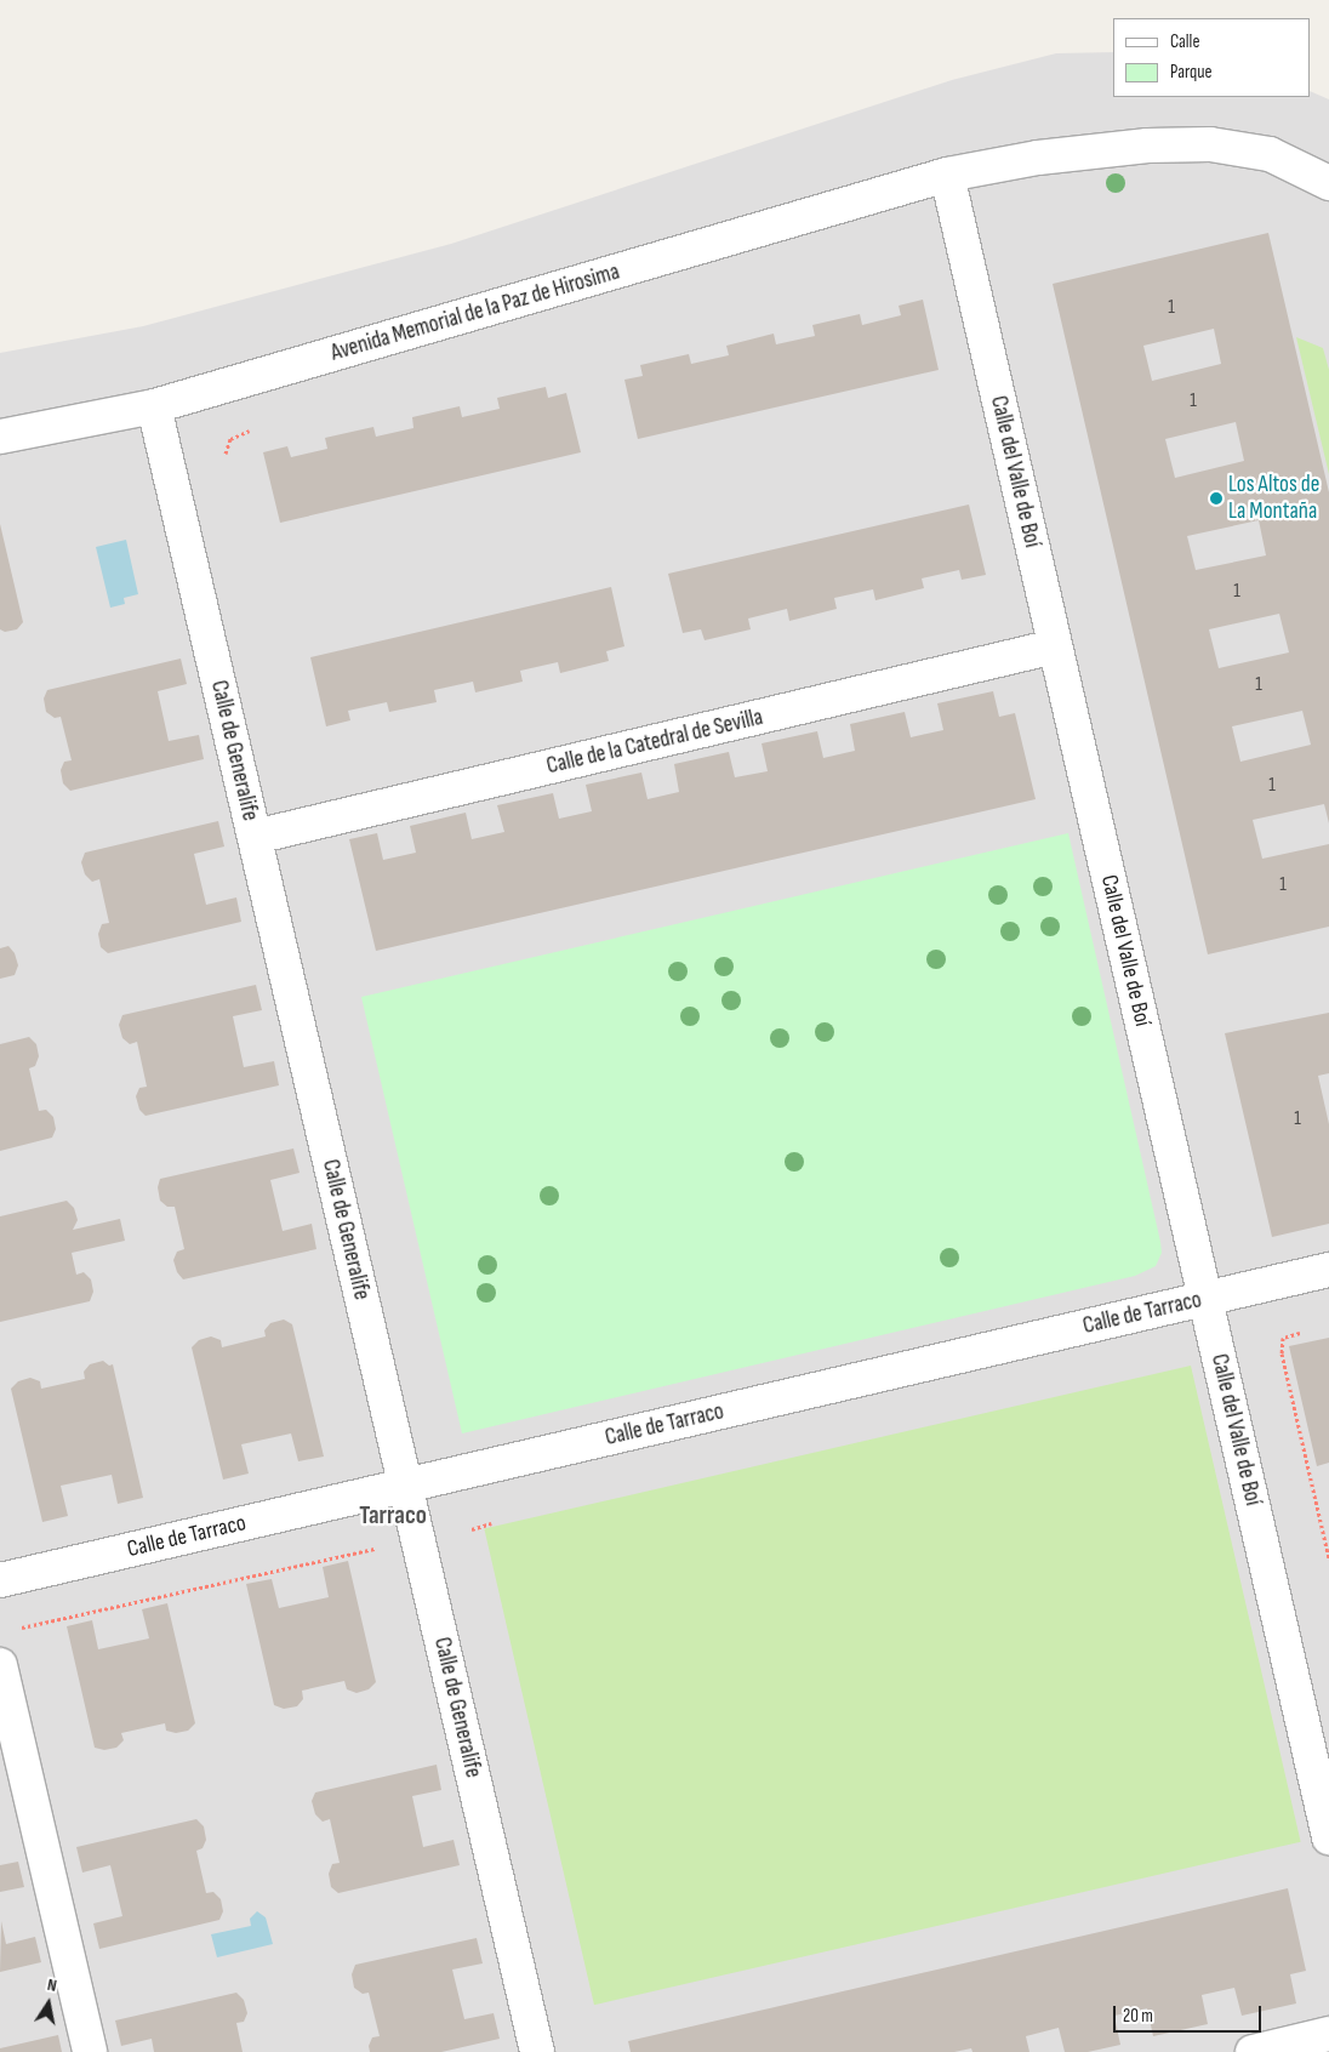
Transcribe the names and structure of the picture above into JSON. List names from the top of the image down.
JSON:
{
  "streets": {
    "street": [
      "Avenida Memorial de la Paz de Hirosima",
      "Calle del Valle de Boí",
      "Calle de la Catedral de Sevilla",
      "Calle de Generalife",
      "Calle de Tarraco"
    ]
  },
  "crossings": [
    ["Avenida Memorial de la Paz de Hirosima", "Calle del Valle de Boí"],
    ["Avenida Memorial de la Paz de Hirosima", "Calle de Generalife"],
    ["Calle del Valle de Boí", "Calle de la Catedral de Sevilla"],
    ["Calle del Valle de Boí", "Calle de Tarraco"],
    ["Calle de la Catedral de Sevilla", "Calle de Generalife"],
    ["Calle de Generalife", "Calle de Tarraco"]
  ],
  "districts": ["Tarraco"],
  "places": ["Los Altos de La Montaña"],
  "house_numbers": [
    "1",
    "1",
    "1",
    "1",
    "1",
    "1",
    "1"
  ],
  "legend": ["Calle", "Parque"],
  "scale_bar": "20 m",
  "north": "top"
}
